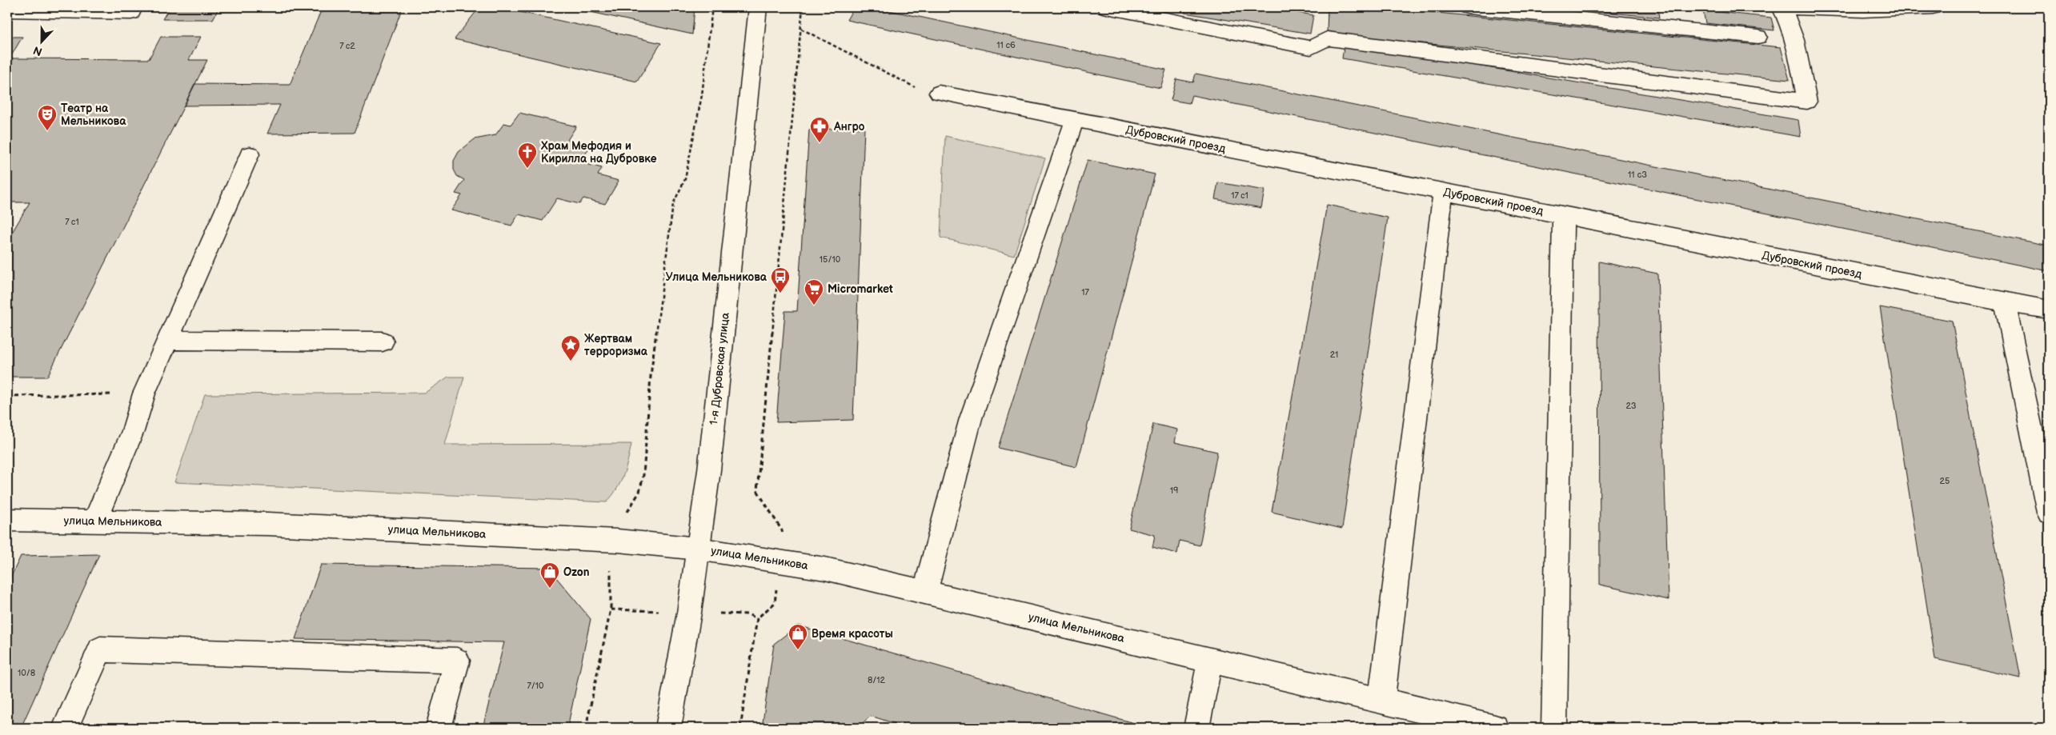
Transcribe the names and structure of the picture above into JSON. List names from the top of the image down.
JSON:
{
  "streets": {
    "street": ["Дубровский проезд", "1-я Дубровская улица", "улица Мельникова"]
  },
  "crossings": [
    ["1-я Дубровская улица", "улица Мельникова"]
  ],
  "places": {
    "theatre": ["Театр на Мельникова"],
    "pharmacy": ["Ангро"],
    "church": ["Храм Мефодия и Кирилла на Дубровке"],
    "bus stop": ["Улица Мельникова"],
    "supermarket": ["Micromarket"],
    "place": ["Жертвам терроризма"],
    "shop": ["Ozon", "Время красоты"]
  },
  "house_numbers": [
    "11 с6",
    "7 с2",
    "11 c3",
    "17 с1",
    "7 с1",
    "15/10",
    "17",
    "21",
    "23",
    "25",
    "19",
    "10/8",
    "8/12",
    "7/10"
  ],
  "north": "bottom"
}
